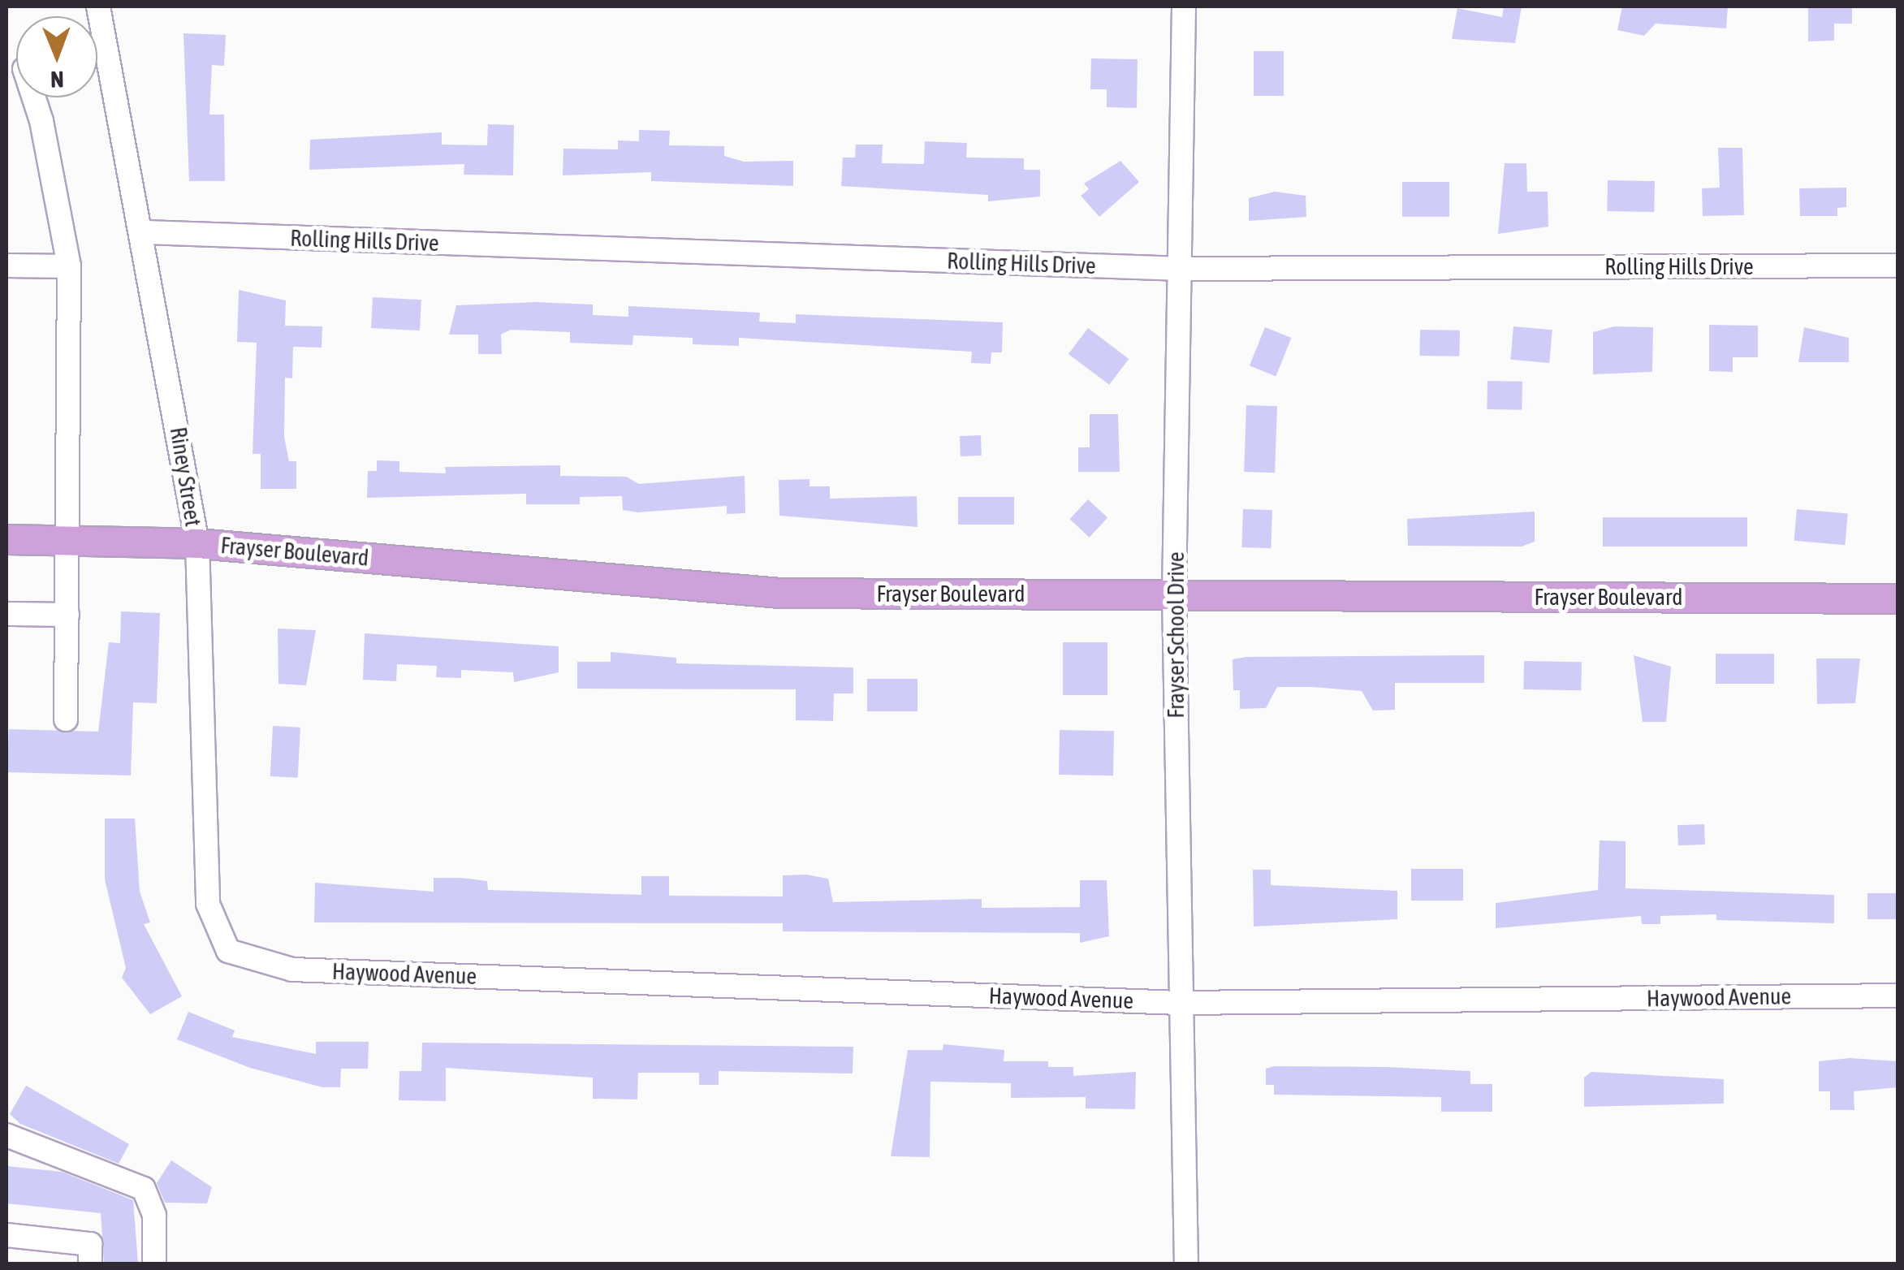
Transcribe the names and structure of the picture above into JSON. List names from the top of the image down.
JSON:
{
  "streets": {
    "main road": ["Frayser Boulevard"],
    "street": [
      "Rolling Hills Drive",
      "Riney Street",
      "Frayser School Drive",
      "Haywood Avenue"
    ]
  },
  "crossings": [
    ["Rolling Hills Drive", "Riney Street"],
    ["Rolling Hills Drive", "Frayser School Drive"],
    ["Riney Street", "Frayser Boulevard"],
    ["Riney Street", "Haywood Avenue"],
    ["Frayser Boulevard", "Frayser School Drive"],
    ["Frayser School Drive", "Haywood Avenue"]
  ],
  "north": "bottom"
}
